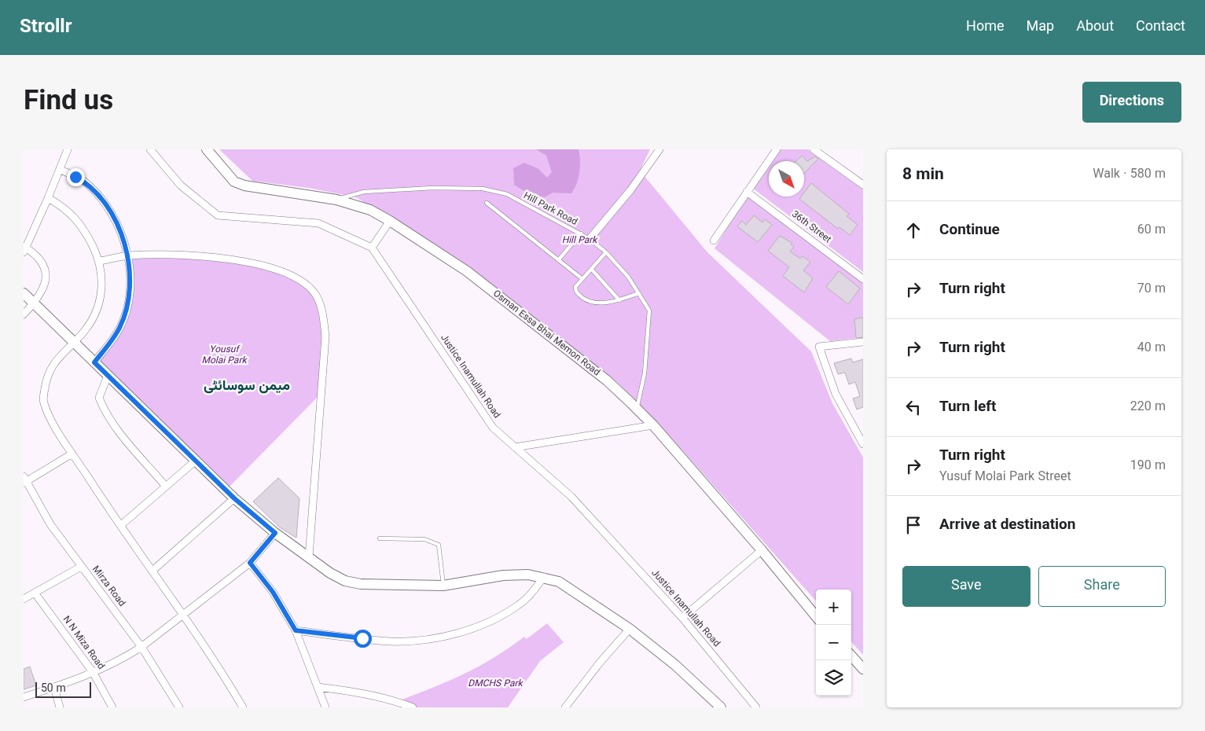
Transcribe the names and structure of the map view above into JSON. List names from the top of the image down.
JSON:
{
  "streets": {
    "street": [
      "36th Street",
      "Osman Essa Bhai Memon Road",
      "Justice Inamullah Road",
      "Mirza Road",
      "N N Miza Road"
    ],
    "lane": ["Hill Park Road"]
  },
  "crossings": [
    ["Hill Park Road", "Osman Essa Bhai Memon Road"]
  ],
  "districts": ["میمن سوسائٹی"],
  "parks": ["Hill Park", "Yousuf Molai Park", "DMCHS Park"],
  "scale_bar": "50 m",
  "north": "bottom right",
  "page": {
    "header": "Strollr",
    "nav": [
      "Home",
      "Map",
      "About",
      "Contact"
    ],
    "title": "Find us",
    "buttons": [
      "Directions",
      ["Save", "Share"]
    ],
    "heading": ["8 min", "Walk · 580 m"],
    "list": [
      ["Continue", "60 m"],
      ["Turn right", "70 m"],
      ["Turn right", "40 m"],
      ["Turn left", "220 m"],
      ["Turn right", "Yusuf Molai Park Street", "190 m"],
      "Arrive at destination"
    ],
    "map_buttons": ["+", "−"],
    "scale": "50 m"
  }
}
